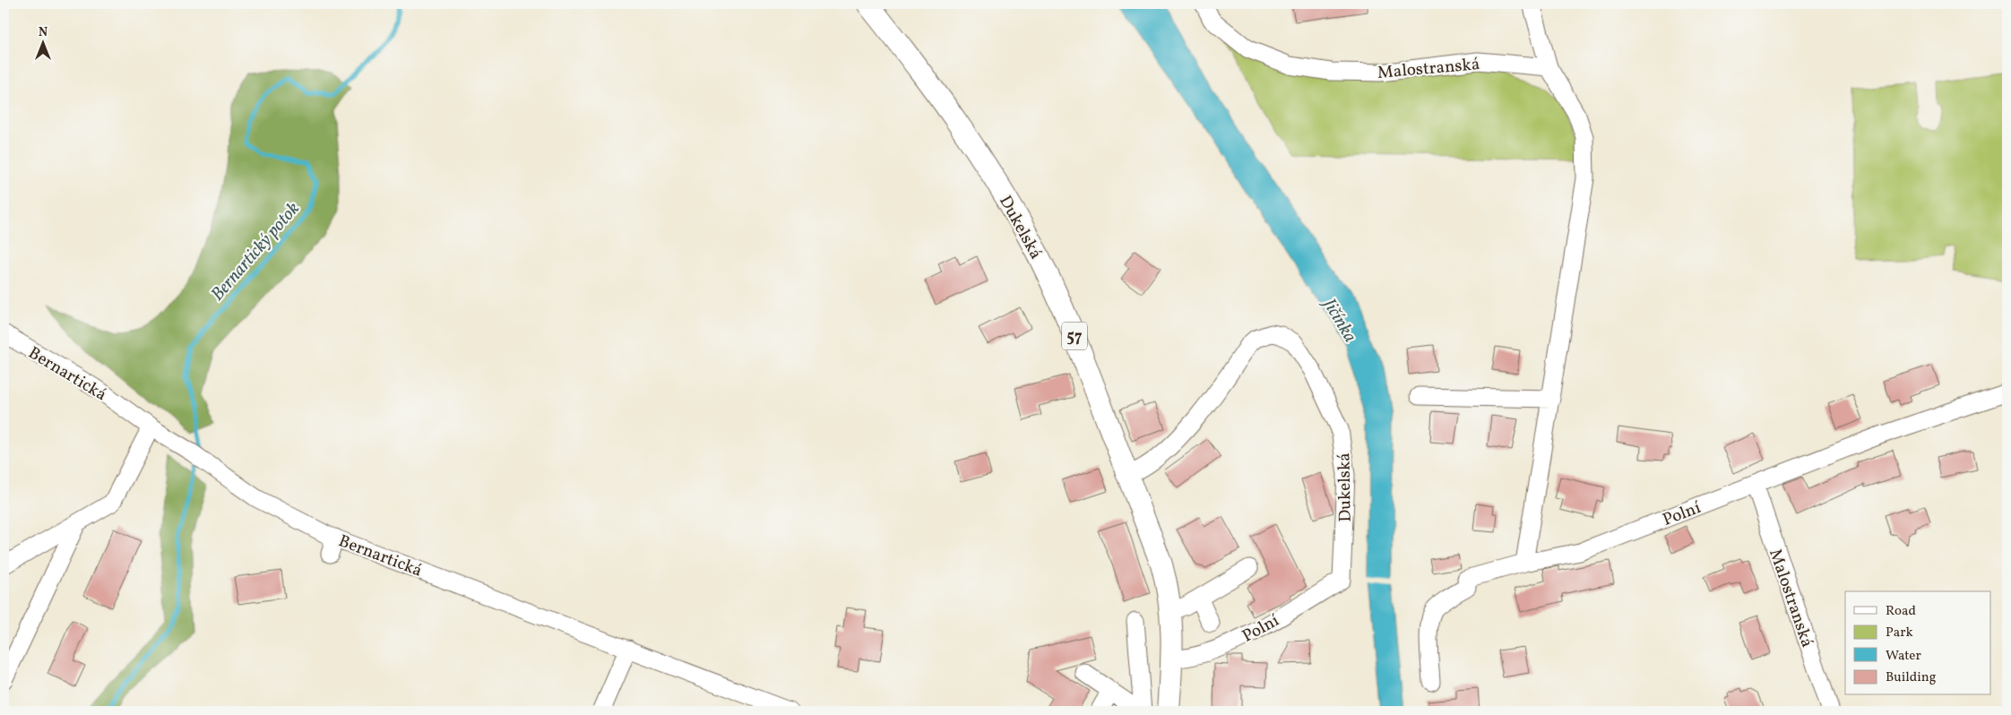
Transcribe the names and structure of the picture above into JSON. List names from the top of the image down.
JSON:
{
  "streets": {
    "main road": ["Dukelská", "57"],
    "street": ["Malostranská", "Bernartická", "Polní"]
  },
  "crossings": [
    ["Malostranská", "Polní"],
    ["Dukelská", "Polní"]
  ],
  "water": ["Bernartický potok", "Jičínka"],
  "legend": [
    "Road",
    "Park",
    "Water",
    "Building"
  ],
  "north": "top"
}
